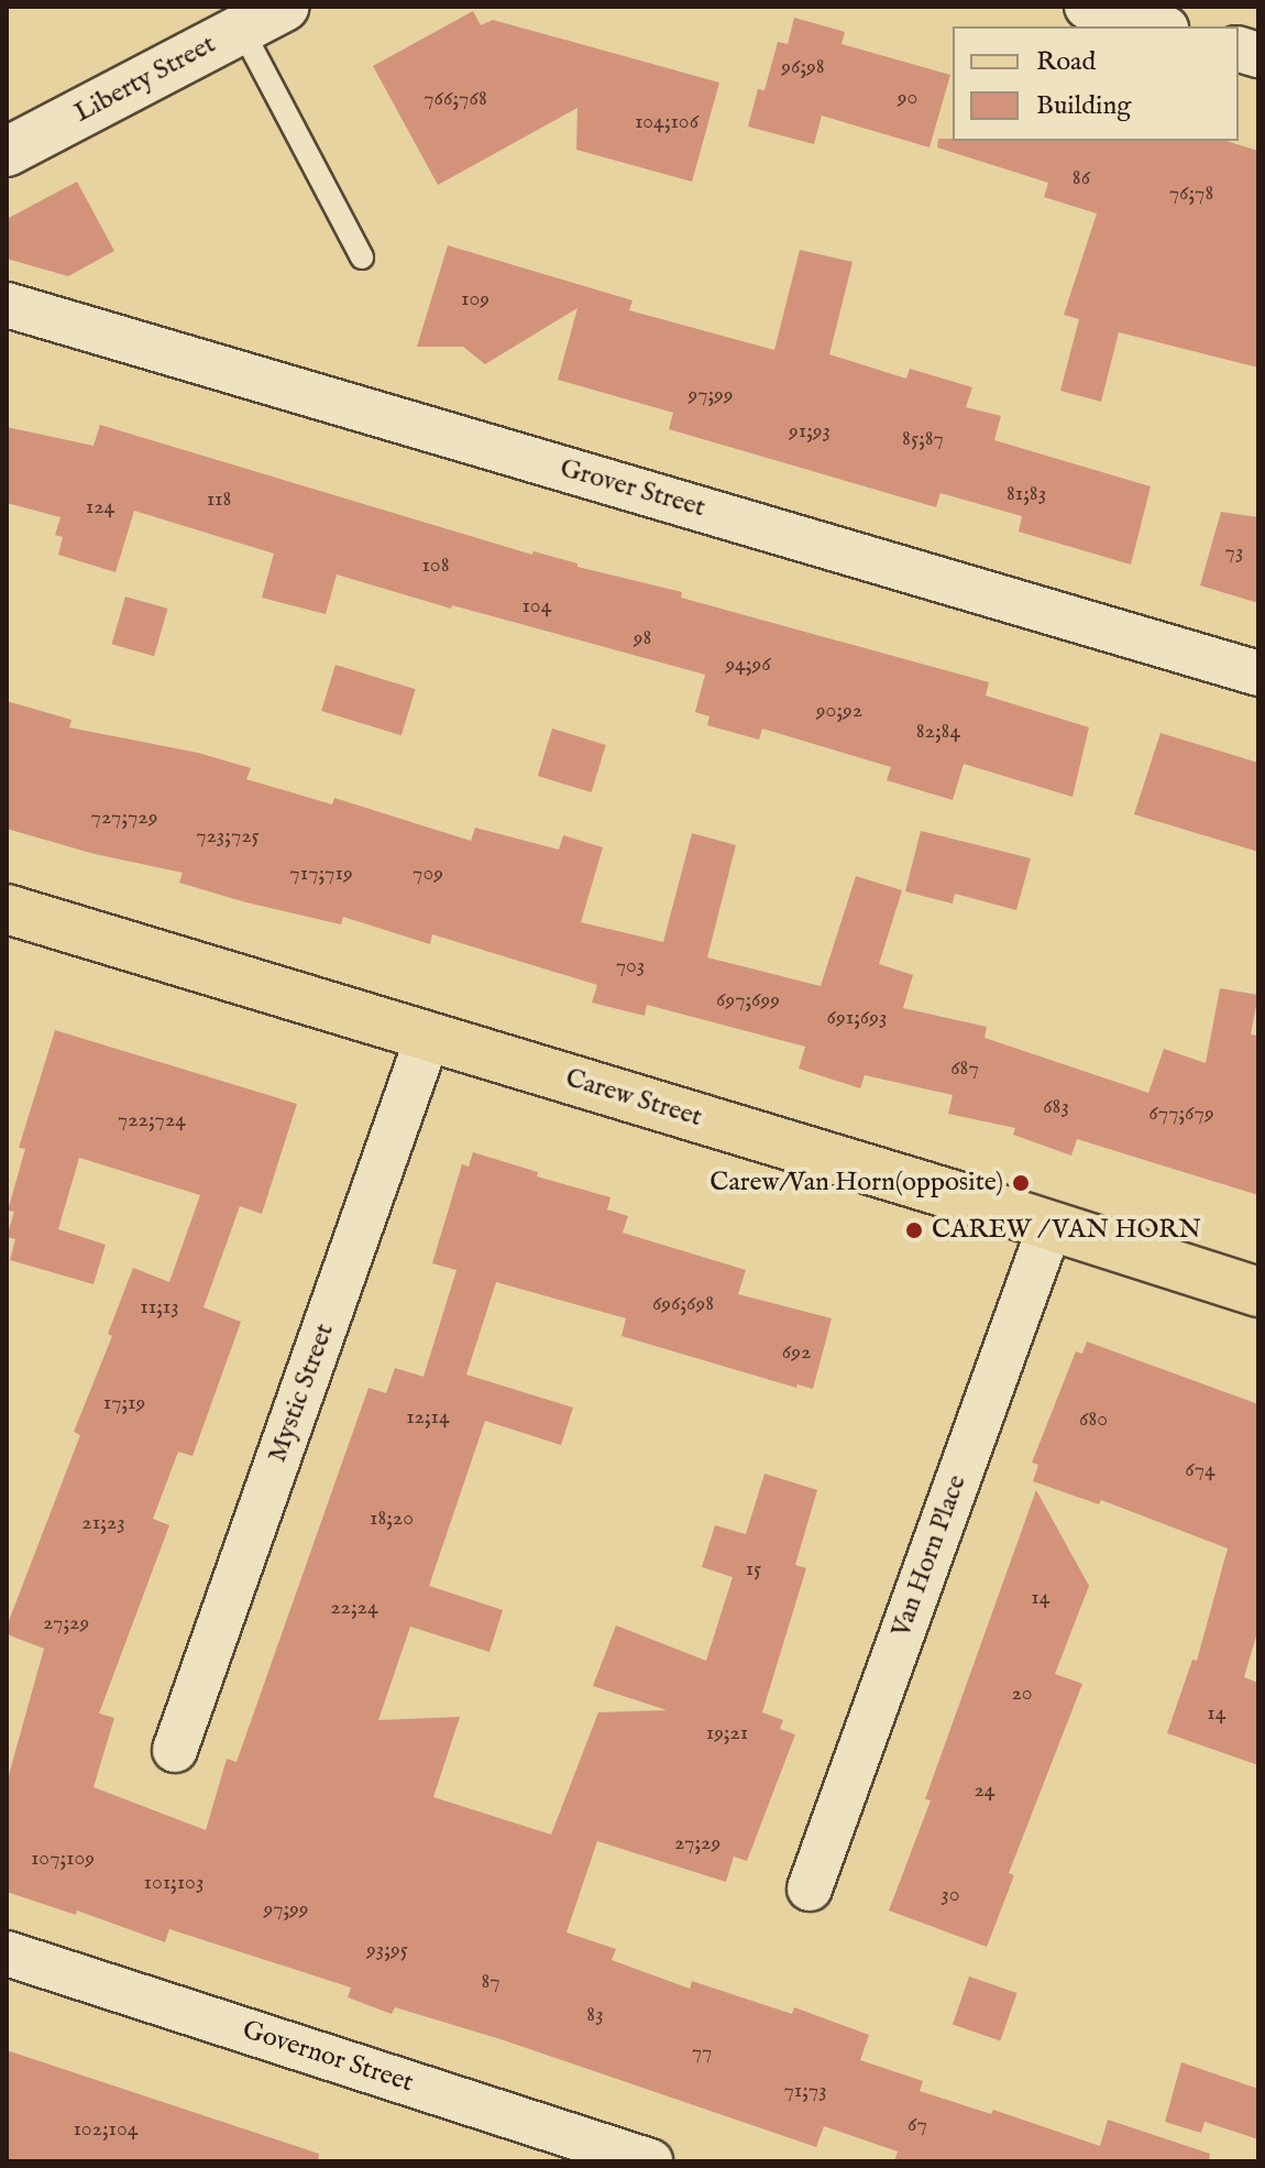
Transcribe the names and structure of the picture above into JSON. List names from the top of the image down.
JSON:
{
  "streets": {
    "main road": ["Liberty Street", "Carew Street"],
    "street": [
      "Grover Street",
      "Mystic Street",
      "Van Horn Place",
      "Governor Street"
    ]
  },
  "crossings": [
    ["Carew Street", "Mystic Street"],
    ["Carew Street", "Van Horn Place"]
  ],
  "places": ["Carew/Van Horn(opposite)", "CAREW / VAN HORN"],
  "house_numbers": [
    "96;98",
    "90",
    "766;768",
    "104;106",
    "86",
    "76;78",
    "109",
    "97;99",
    "91;93",
    "85;87",
    "81;83",
    "118",
    "124",
    "73",
    "108",
    "104",
    "98",
    "94;96",
    "90;92",
    "82;84",
    "727;729",
    "723;725",
    "717;719",
    "709",
    "703",
    "697;699",
    "691;693",
    "687",
    "683",
    "677;679",
    "722;724",
    "696;698",
    "11;13",
    "692",
    "17;19",
    "12;14",
    "680",
    "674",
    "18;20",
    "21;23",
    "15",
    "14",
    "22;24",
    "27;29",
    "20",
    "14",
    "19;21",
    "24",
    "27;29",
    "107;109",
    "101;103",
    "30",
    "97;99",
    "93;95",
    "87",
    "83",
    "77",
    "71;73",
    "67",
    "102;104"
  ],
  "legend": ["Road", "Building"]
}
